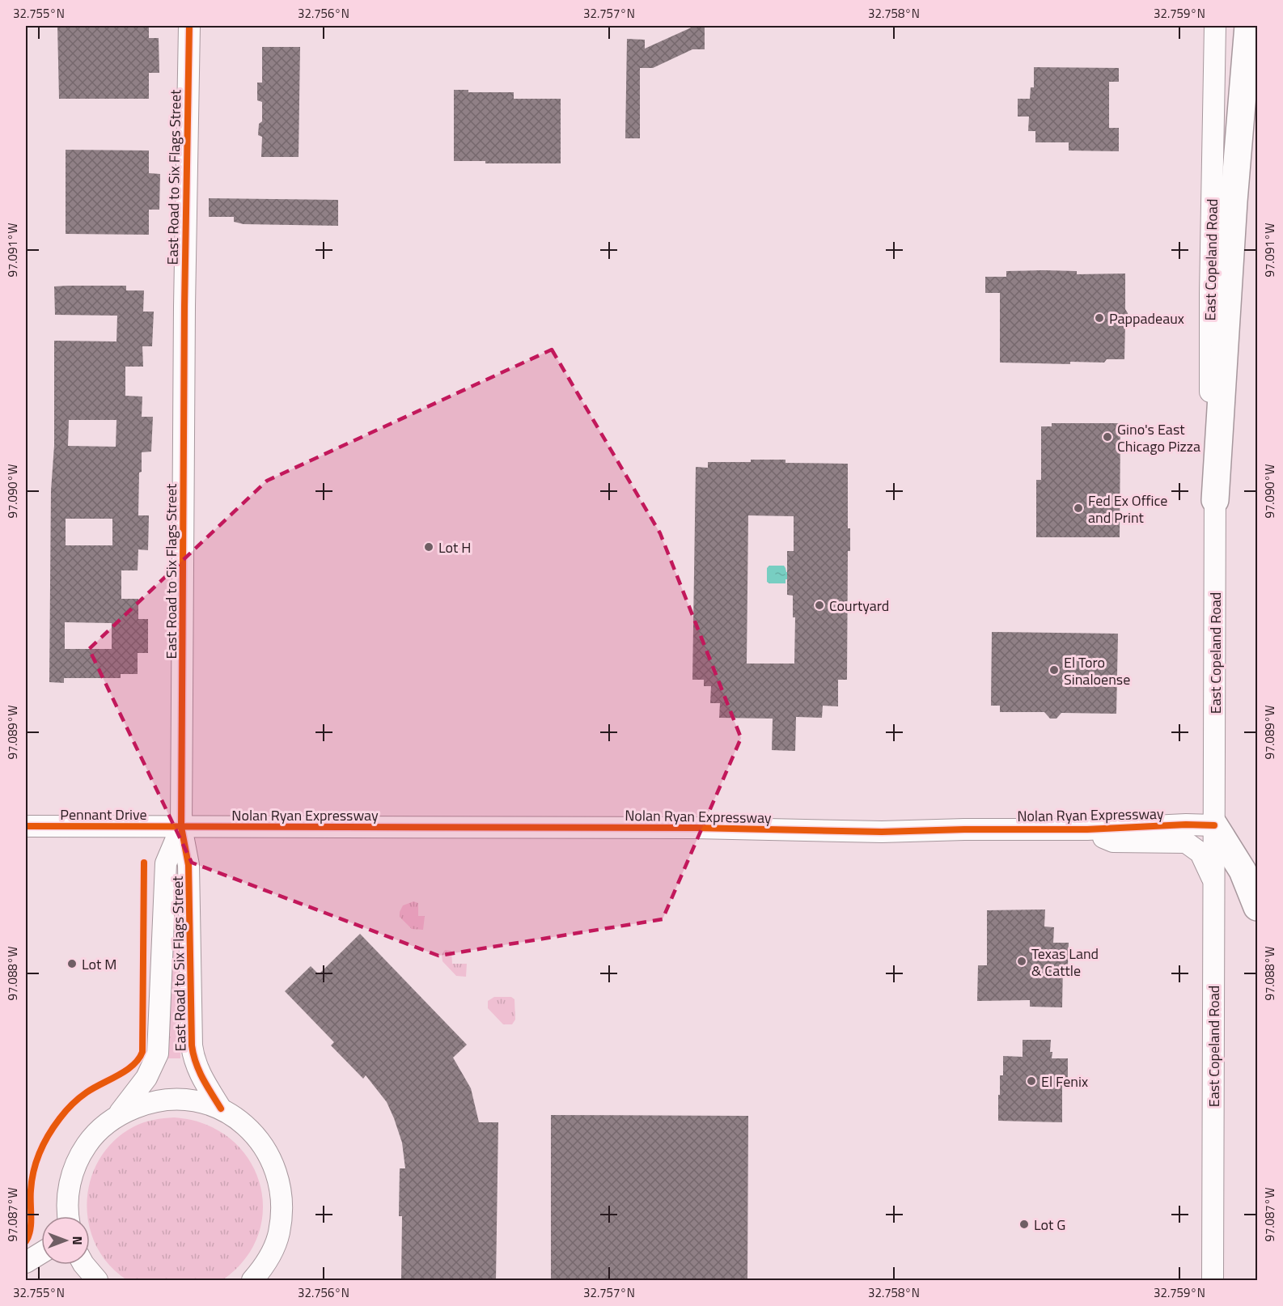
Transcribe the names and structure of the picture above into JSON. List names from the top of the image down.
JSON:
{
  "streets": {
    "street": [
      "East Road to Six Flags Street",
      "East Copeland Road",
      "Pennant Drive",
      "Nolan Ryan Expressway"
    ]
  },
  "crossings": [
    ["East Road to Six Flags Street", "Pennant Drive"],
    ["East Road to Six Flags Street", "Nolan Ryan Expressway"],
    ["East Copeland Road", "Nolan Ryan Expressway"],
    ["Pennant Drive", "Nolan Ryan Expressway"]
  ],
  "places": [
    "Pappadeaux",
    "Gino's East Chicago Pizza",
    "Fed Ex Office and Print",
    "Lot H",
    "Courtyard",
    "El Toro Sinaloense",
    "Texas Land & Cattle",
    "Lot M",
    "El Fenix",
    "Lot G"
  ],
  "north": "right",
  "coordinates": [
    "32.755°N",
    "32.756°N",
    "32.757°N",
    "32.758°N",
    "32.759°N",
    "97.091°W",
    "97.090°W",
    "97.089°W",
    "97.088°W",
    "97.087°W"
  ]
}
